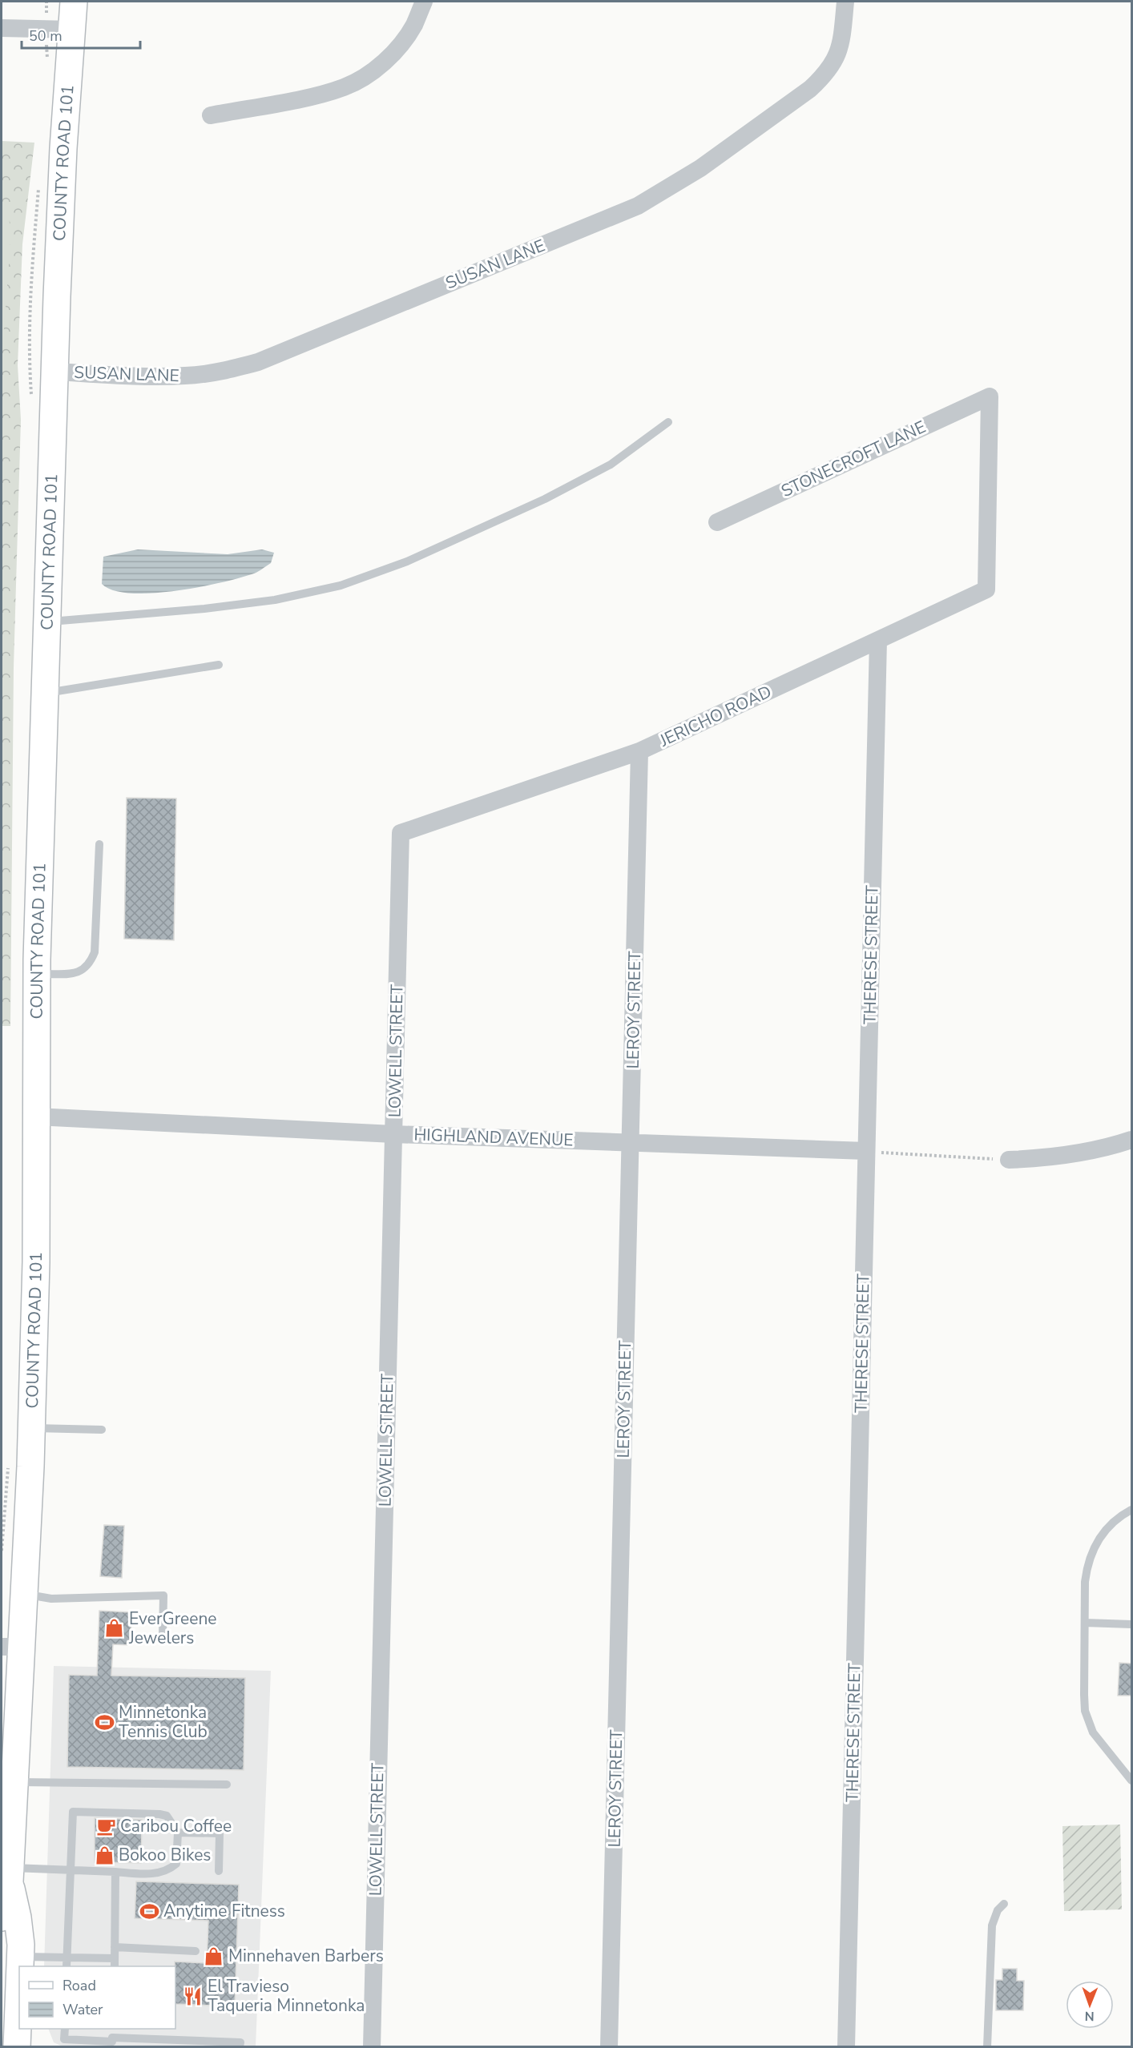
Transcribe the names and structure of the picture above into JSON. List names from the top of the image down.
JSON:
{
  "streets": {
    "main road": ["COUNTY ROAD 101"],
    "street": [
      "SUSAN LANE",
      "STONECROFT LANE",
      "JERICHO ROAD",
      "THERESE STREET",
      "LEROY STREET",
      "LOWELL STREET",
      "HIGHLAND AVENUE"
    ]
  },
  "crossings": [
    ["COUNTY ROAD 101", "SUSAN LANE"],
    ["COUNTY ROAD 101", "HIGHLAND AVENUE"],
    ["STONECROFT LANE", "JERICHO ROAD"],
    ["JERICHO ROAD", "THERESE STREET"],
    ["JERICHO ROAD", "LEROY STREET"],
    ["JERICHO ROAD", "LOWELL STREET"],
    ["THERESE STREET", "HIGHLAND AVENUE"],
    ["LEROY STREET", "HIGHLAND AVENUE"],
    ["LOWELL STREET", "HIGHLAND AVENUE"]
  ],
  "places": {
    "shop": ["EverGreene Jewelers", "Bokoo Bikes", "Minnehaven Barbers"],
    "sports": ["Minnetonka Tennis Club", "Anytime Fitness"],
    "cafe": ["Caribou Coffee"],
    "restaurant": ["El Travieso Taqueria Minnetonka"]
  },
  "legend": ["Road", "Water"],
  "scale_bar": "50 m",
  "north": "bottom"
}
